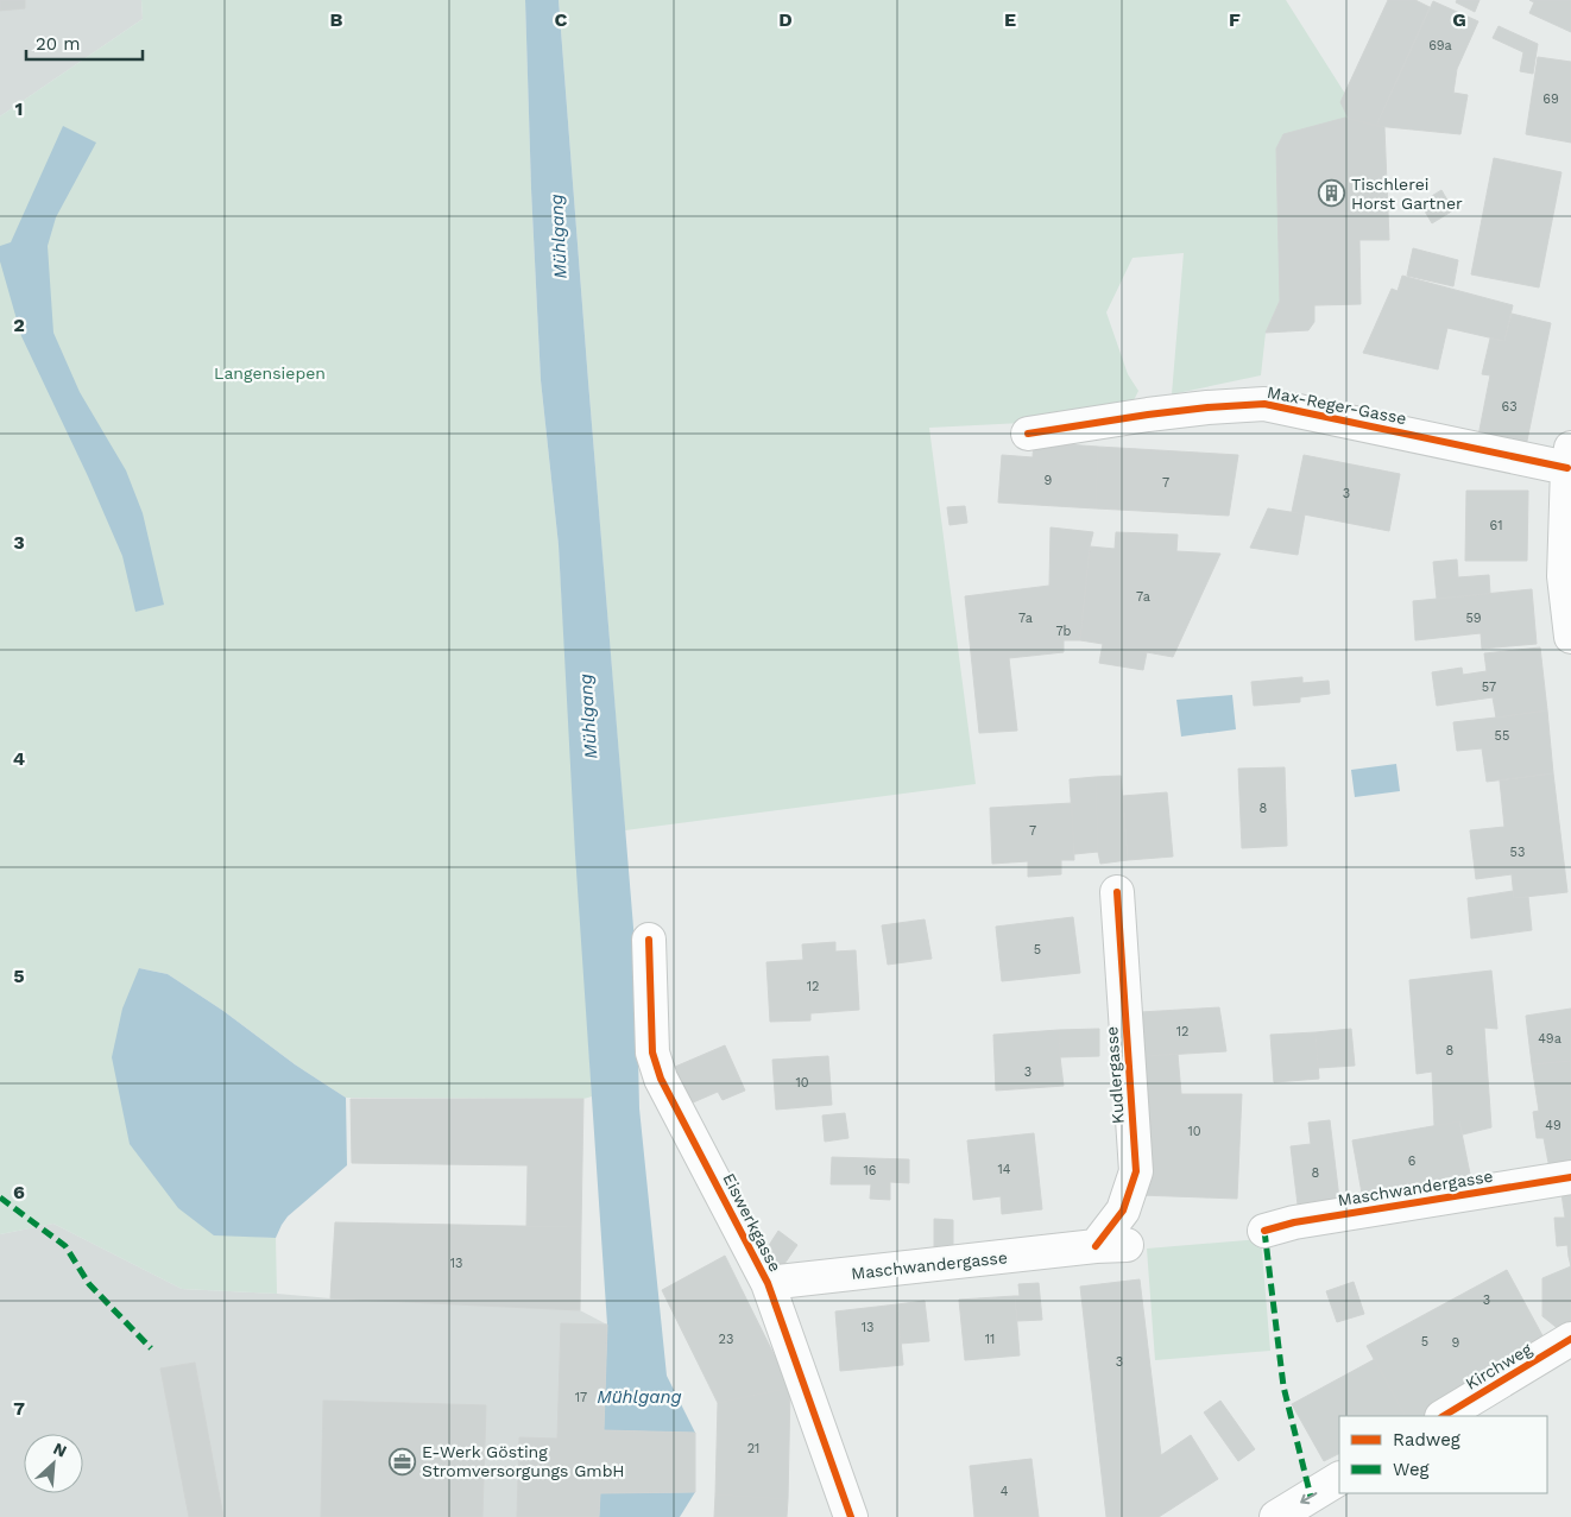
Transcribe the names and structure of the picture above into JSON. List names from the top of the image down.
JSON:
{
  "streets": {
    "street": [
      "Max-Reger-Gasse",
      "Kudlergasse",
      "Maschwandergasse",
      "Eiswerkgasse",
      "Kirchweg"
    ]
  },
  "crossings": [
    ["Kudlergasse", "Maschwandergasse"],
    ["Maschwandergasse", "Eiswerkgasse"]
  ],
  "water": ["Mühlgang"],
  "parks": ["Langensiepen"],
  "places": {
    "building": ["Tischlerei Horst Gartner"],
    "office": ["E-Werk Gösting Stromversorgungs GmbH"]
  },
  "house_numbers": [
    "69a",
    "69",
    "63",
    "9",
    "7",
    "3",
    "61",
    "7a",
    "7a",
    "59",
    "7b",
    "57",
    "55",
    "8",
    "7",
    "53",
    "5",
    "12",
    "12",
    "49a",
    "8",
    "3",
    "10",
    "49",
    "10",
    "6",
    "14",
    "16",
    "8",
    "13",
    "3",
    "13",
    "23",
    "11",
    "5",
    "9",
    "3",
    "17",
    "21",
    "4"
  ],
  "legend": ["Radweg", "Weg"],
  "scale_bar": "20 m",
  "north": "top right",
  "grid": {
    "columns": [
      "B",
      "C",
      "D",
      "E",
      "F",
      "G"
    ],
    "rows": [
      "1",
      "2",
      "3",
      "4",
      "5",
      "6",
      "7"
    ]
  }
}
